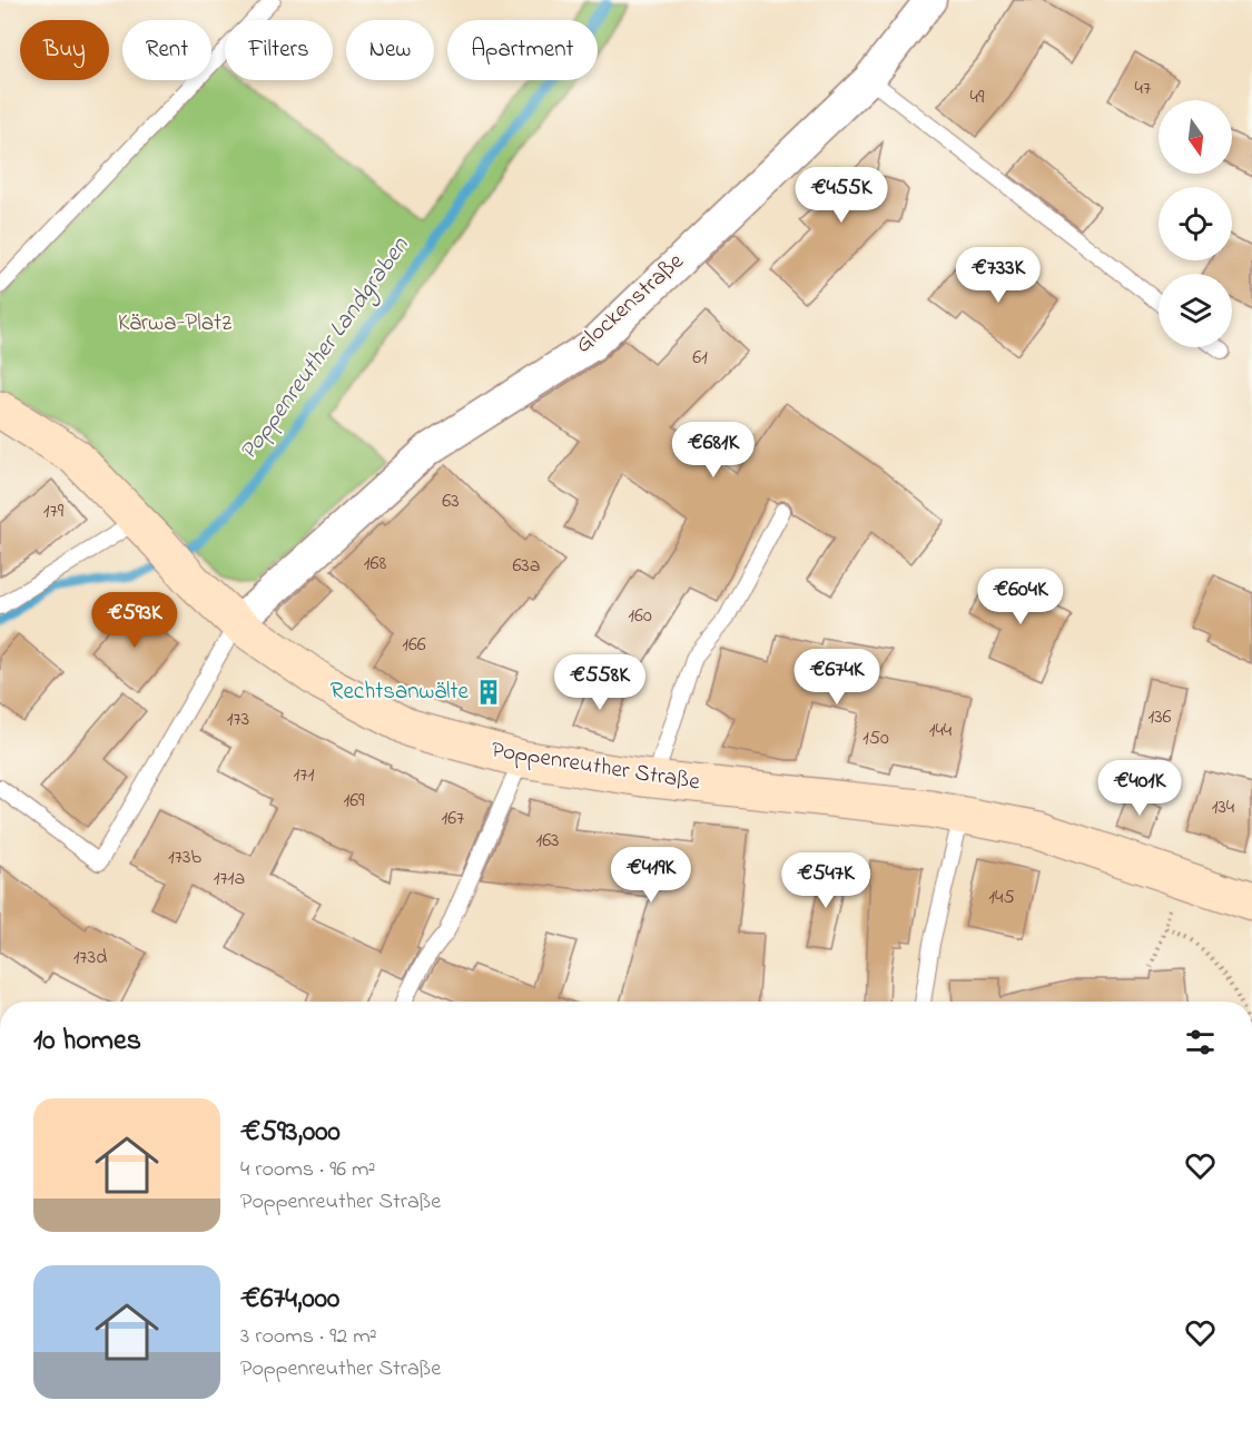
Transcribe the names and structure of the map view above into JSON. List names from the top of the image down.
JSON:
{
  "streets": {
    "street": ["Glockenstraße", "Poppenreuther Straße"]
  },
  "crossings": [
    ["Glockenstraße", "Poppenreuther Straße"]
  ],
  "water": ["Poppenreuther Landgraben"],
  "parks": ["Kärwa-Platz"],
  "places": {
    "building": ["Rechtsanwälte"]
  },
  "house_numbers": [
    "47",
    "49",
    "61",
    "63",
    "179",
    "168",
    "63a",
    "160",
    "166",
    "136",
    "173",
    "144",
    "150",
    "171",
    "169",
    "134",
    "167",
    "163",
    "173b",
    "171a",
    "145",
    "173d"
  ],
  "north": "bottom",
  "page": {
    "chip": [
      "Buy",
      "Rent",
      "Filters",
      "New",
      "Apartment"
    ],
    "price": [
      "€455K",
      "€733K",
      "€681K",
      "€604K",
      "€593K",
      "€674K",
      "€558K",
      "€401K",
      "€419K",
      "€547K"
    ],
    "heading": "10 homes",
    "list": [
      {
        "name": "€593,000",
        "note": "4 rooms · 96 m² · Poppenreuther Straße"
      },
      {
        "name": "€674,000",
        "note": "3 rooms · 92 m² · Poppenreuther Straße"
      }
    ]
  }
}
